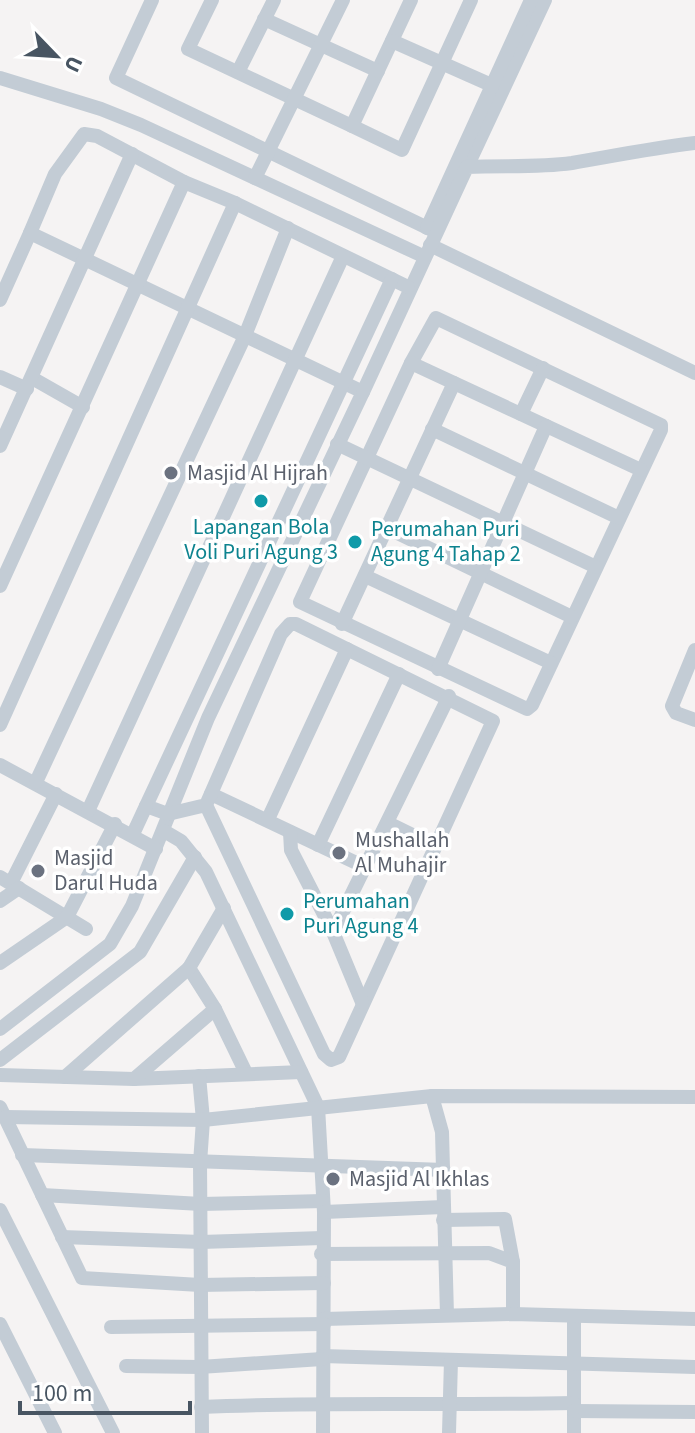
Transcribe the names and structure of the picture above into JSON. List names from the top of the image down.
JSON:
{
  "places": [
    "Masjid Al Hijrah",
    "Lapangan Bola Voli Puri Agung 3",
    "Perumahan Puri Agung 4 Tahap 2",
    "Mushallah Al Muhajir",
    "Masjid Darul Huda",
    "Perumahan Puri Agung 4",
    "Masjid Al Ikhlas"
  ],
  "scale_bar": "100 m",
  "north": "bottom right"
}
